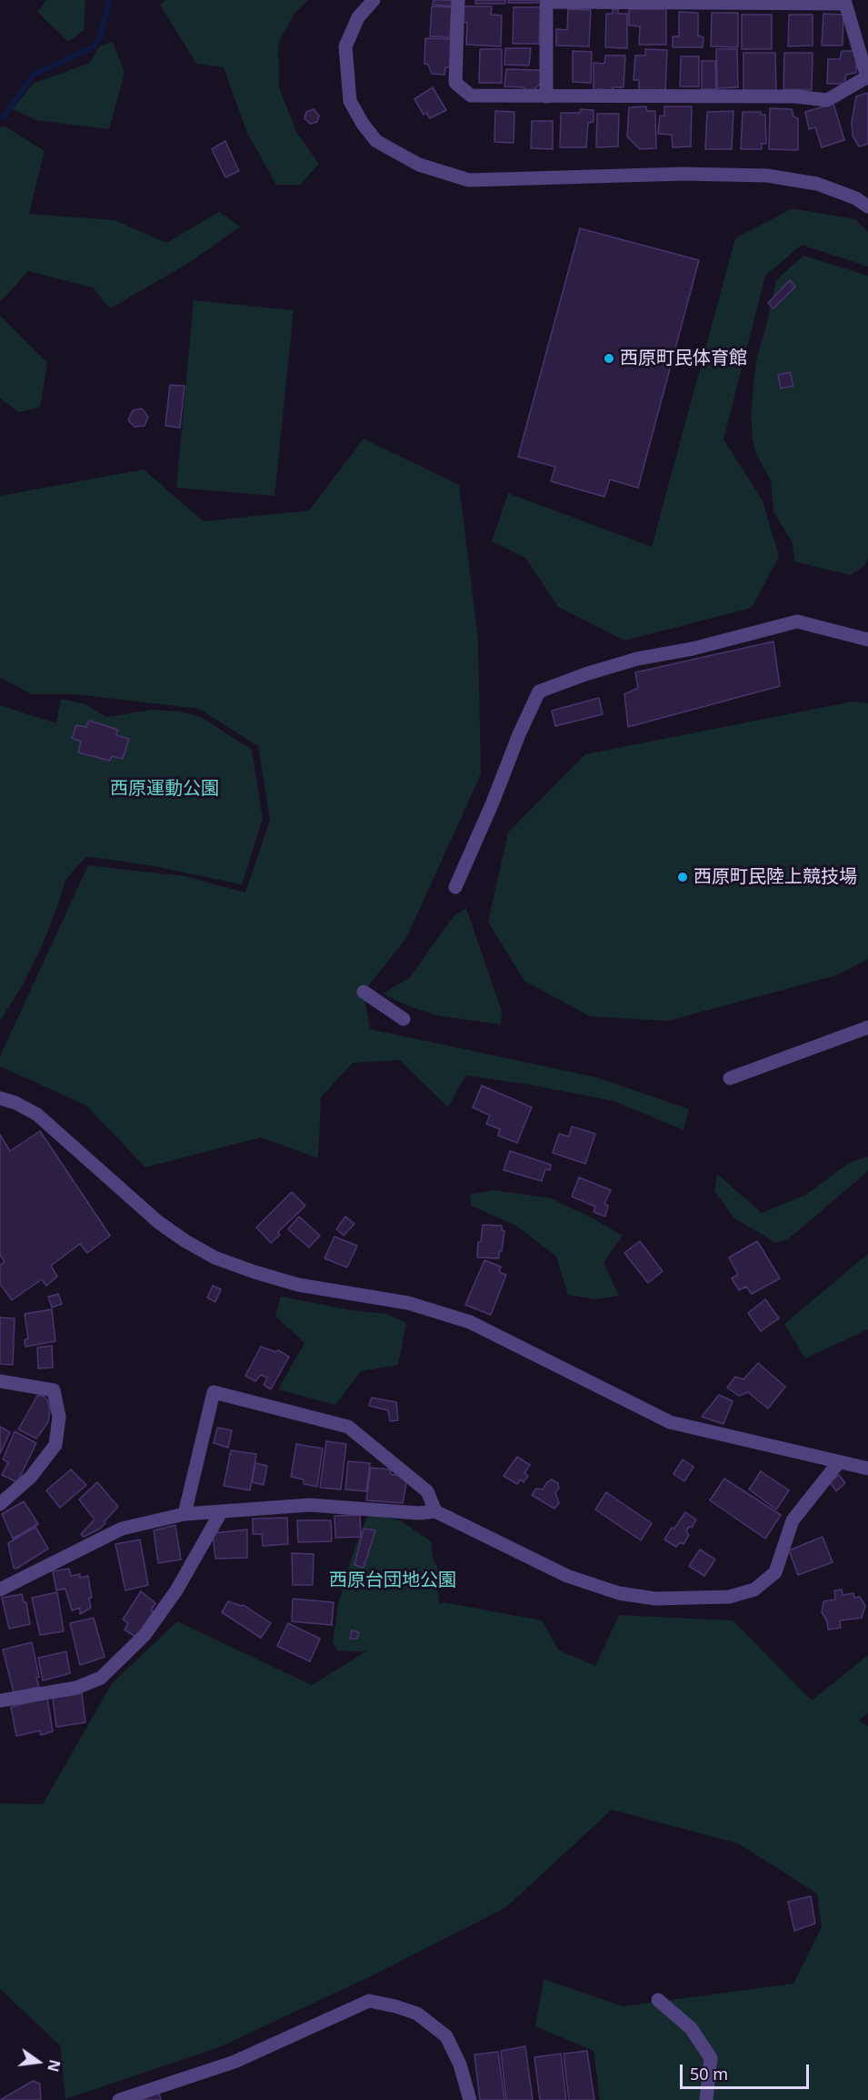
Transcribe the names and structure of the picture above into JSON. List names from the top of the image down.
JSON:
{
  "parks": ["西原運動公園", "西原台団地公園"],
  "places": ["西原町民体育館", "西原町民陸上競技場"],
  "scale_bar": "50 m",
  "north": "right"
}
